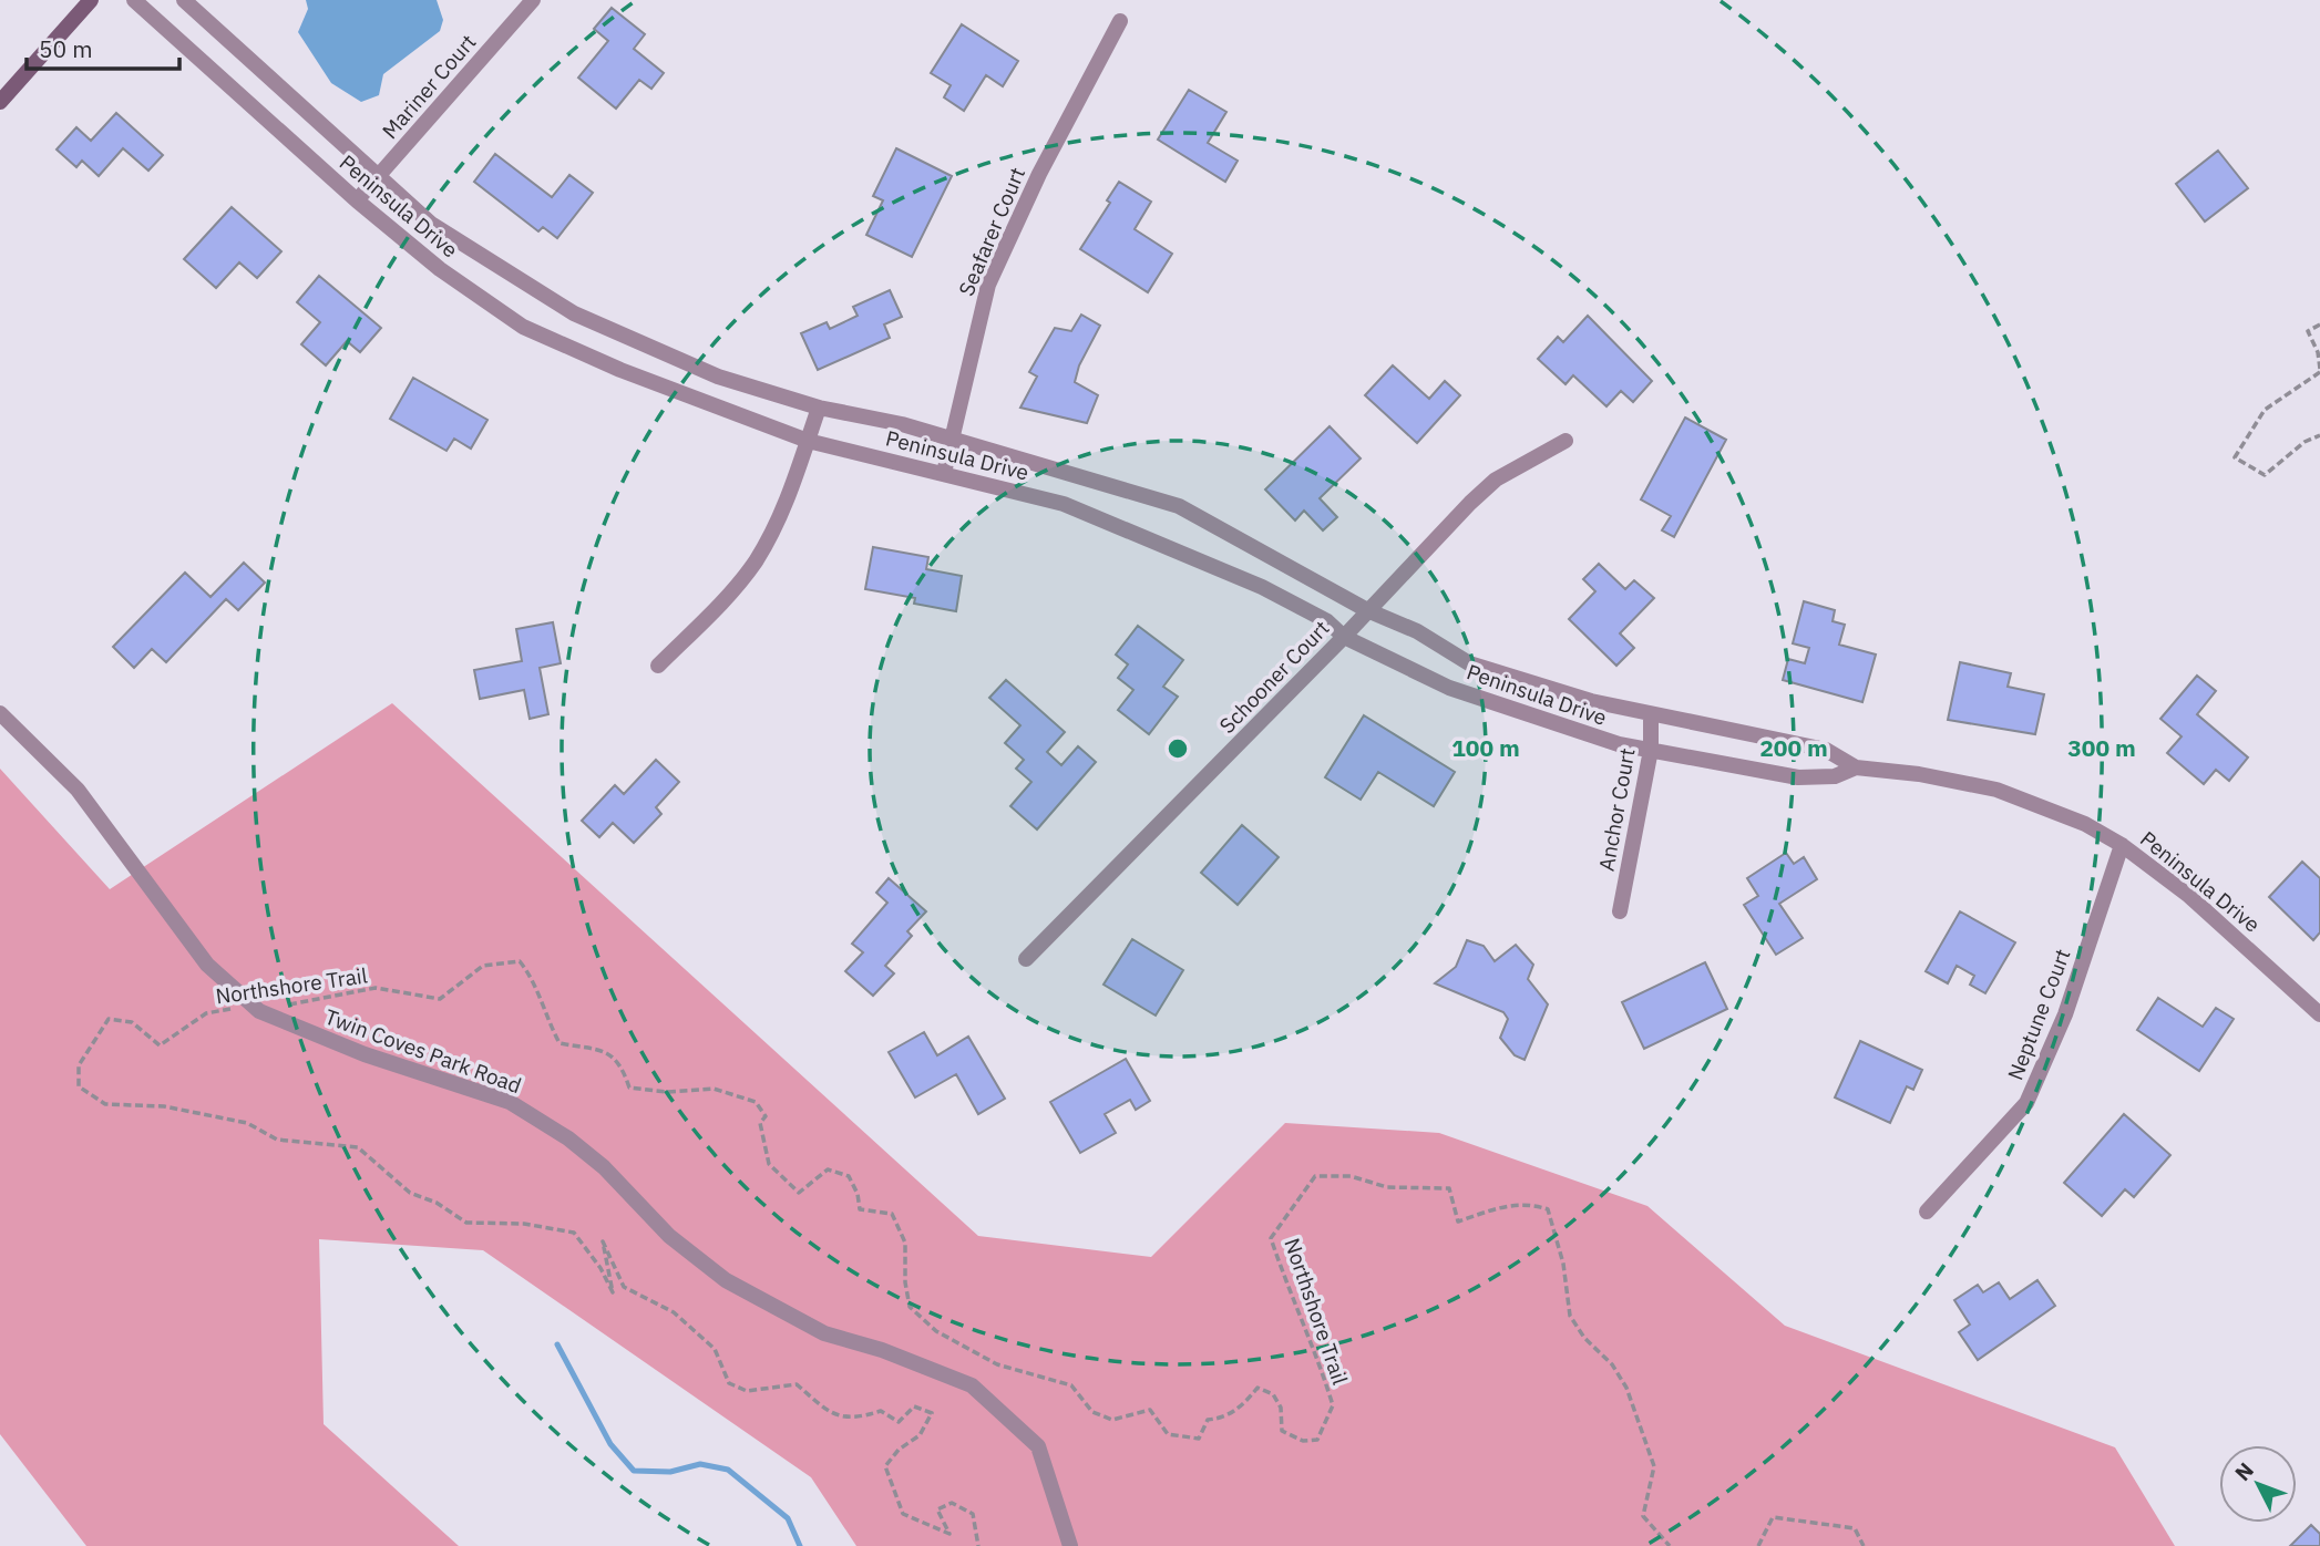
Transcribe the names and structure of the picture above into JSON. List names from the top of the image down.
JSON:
{
  "streets": {
    "street": [
      "Mariner Court",
      "Peninsula Drive",
      "Seafarer Court",
      "Schooner Court",
      "Anchor Court",
      "Neptune Court",
      "Twin Coves Park Road"
    ],
    "path": ["Northshore Trail"]
  },
  "crossings": [
    ["Mariner Court", "Peninsula Drive"],
    ["Peninsula Drive", "Seafarer Court"],
    ["Peninsula Drive", "Schooner Court"],
    ["Peninsula Drive", "Anchor Court"],
    ["Peninsula Drive", "Neptune Court"],
    ["Northshore Trail", "Twin Coves Park Road"]
  ],
  "scale_bar": "50 m",
  "north": "top left",
  "rings": ["100 m", "200 m", "300 m"]
}
